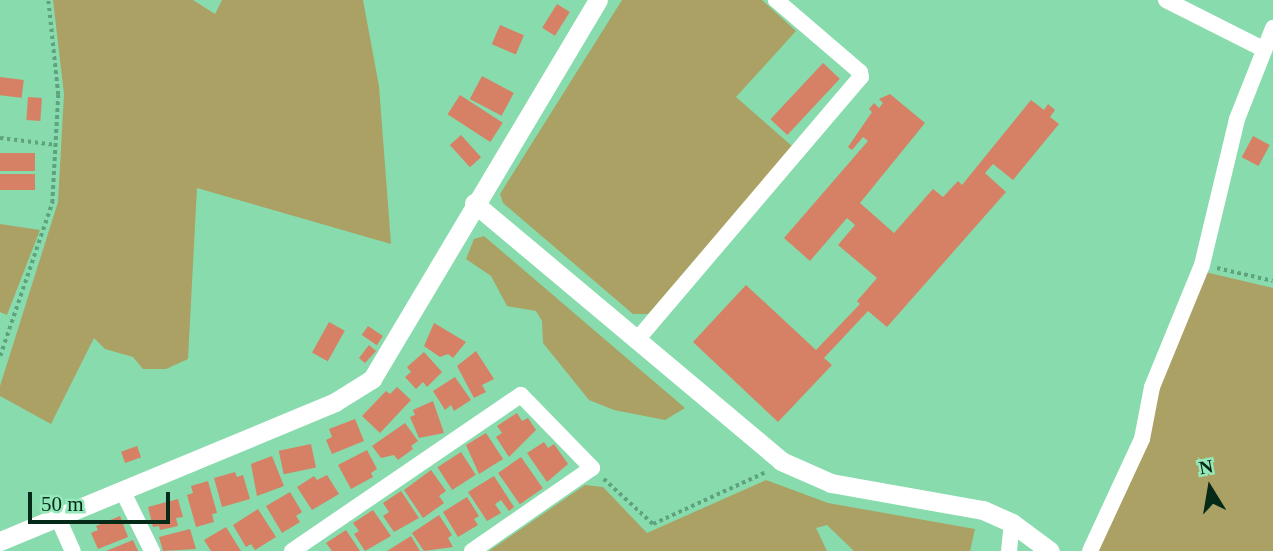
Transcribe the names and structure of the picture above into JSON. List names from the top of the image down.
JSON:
{
  "scale_bar": "50 m",
  "north": "top"
}
